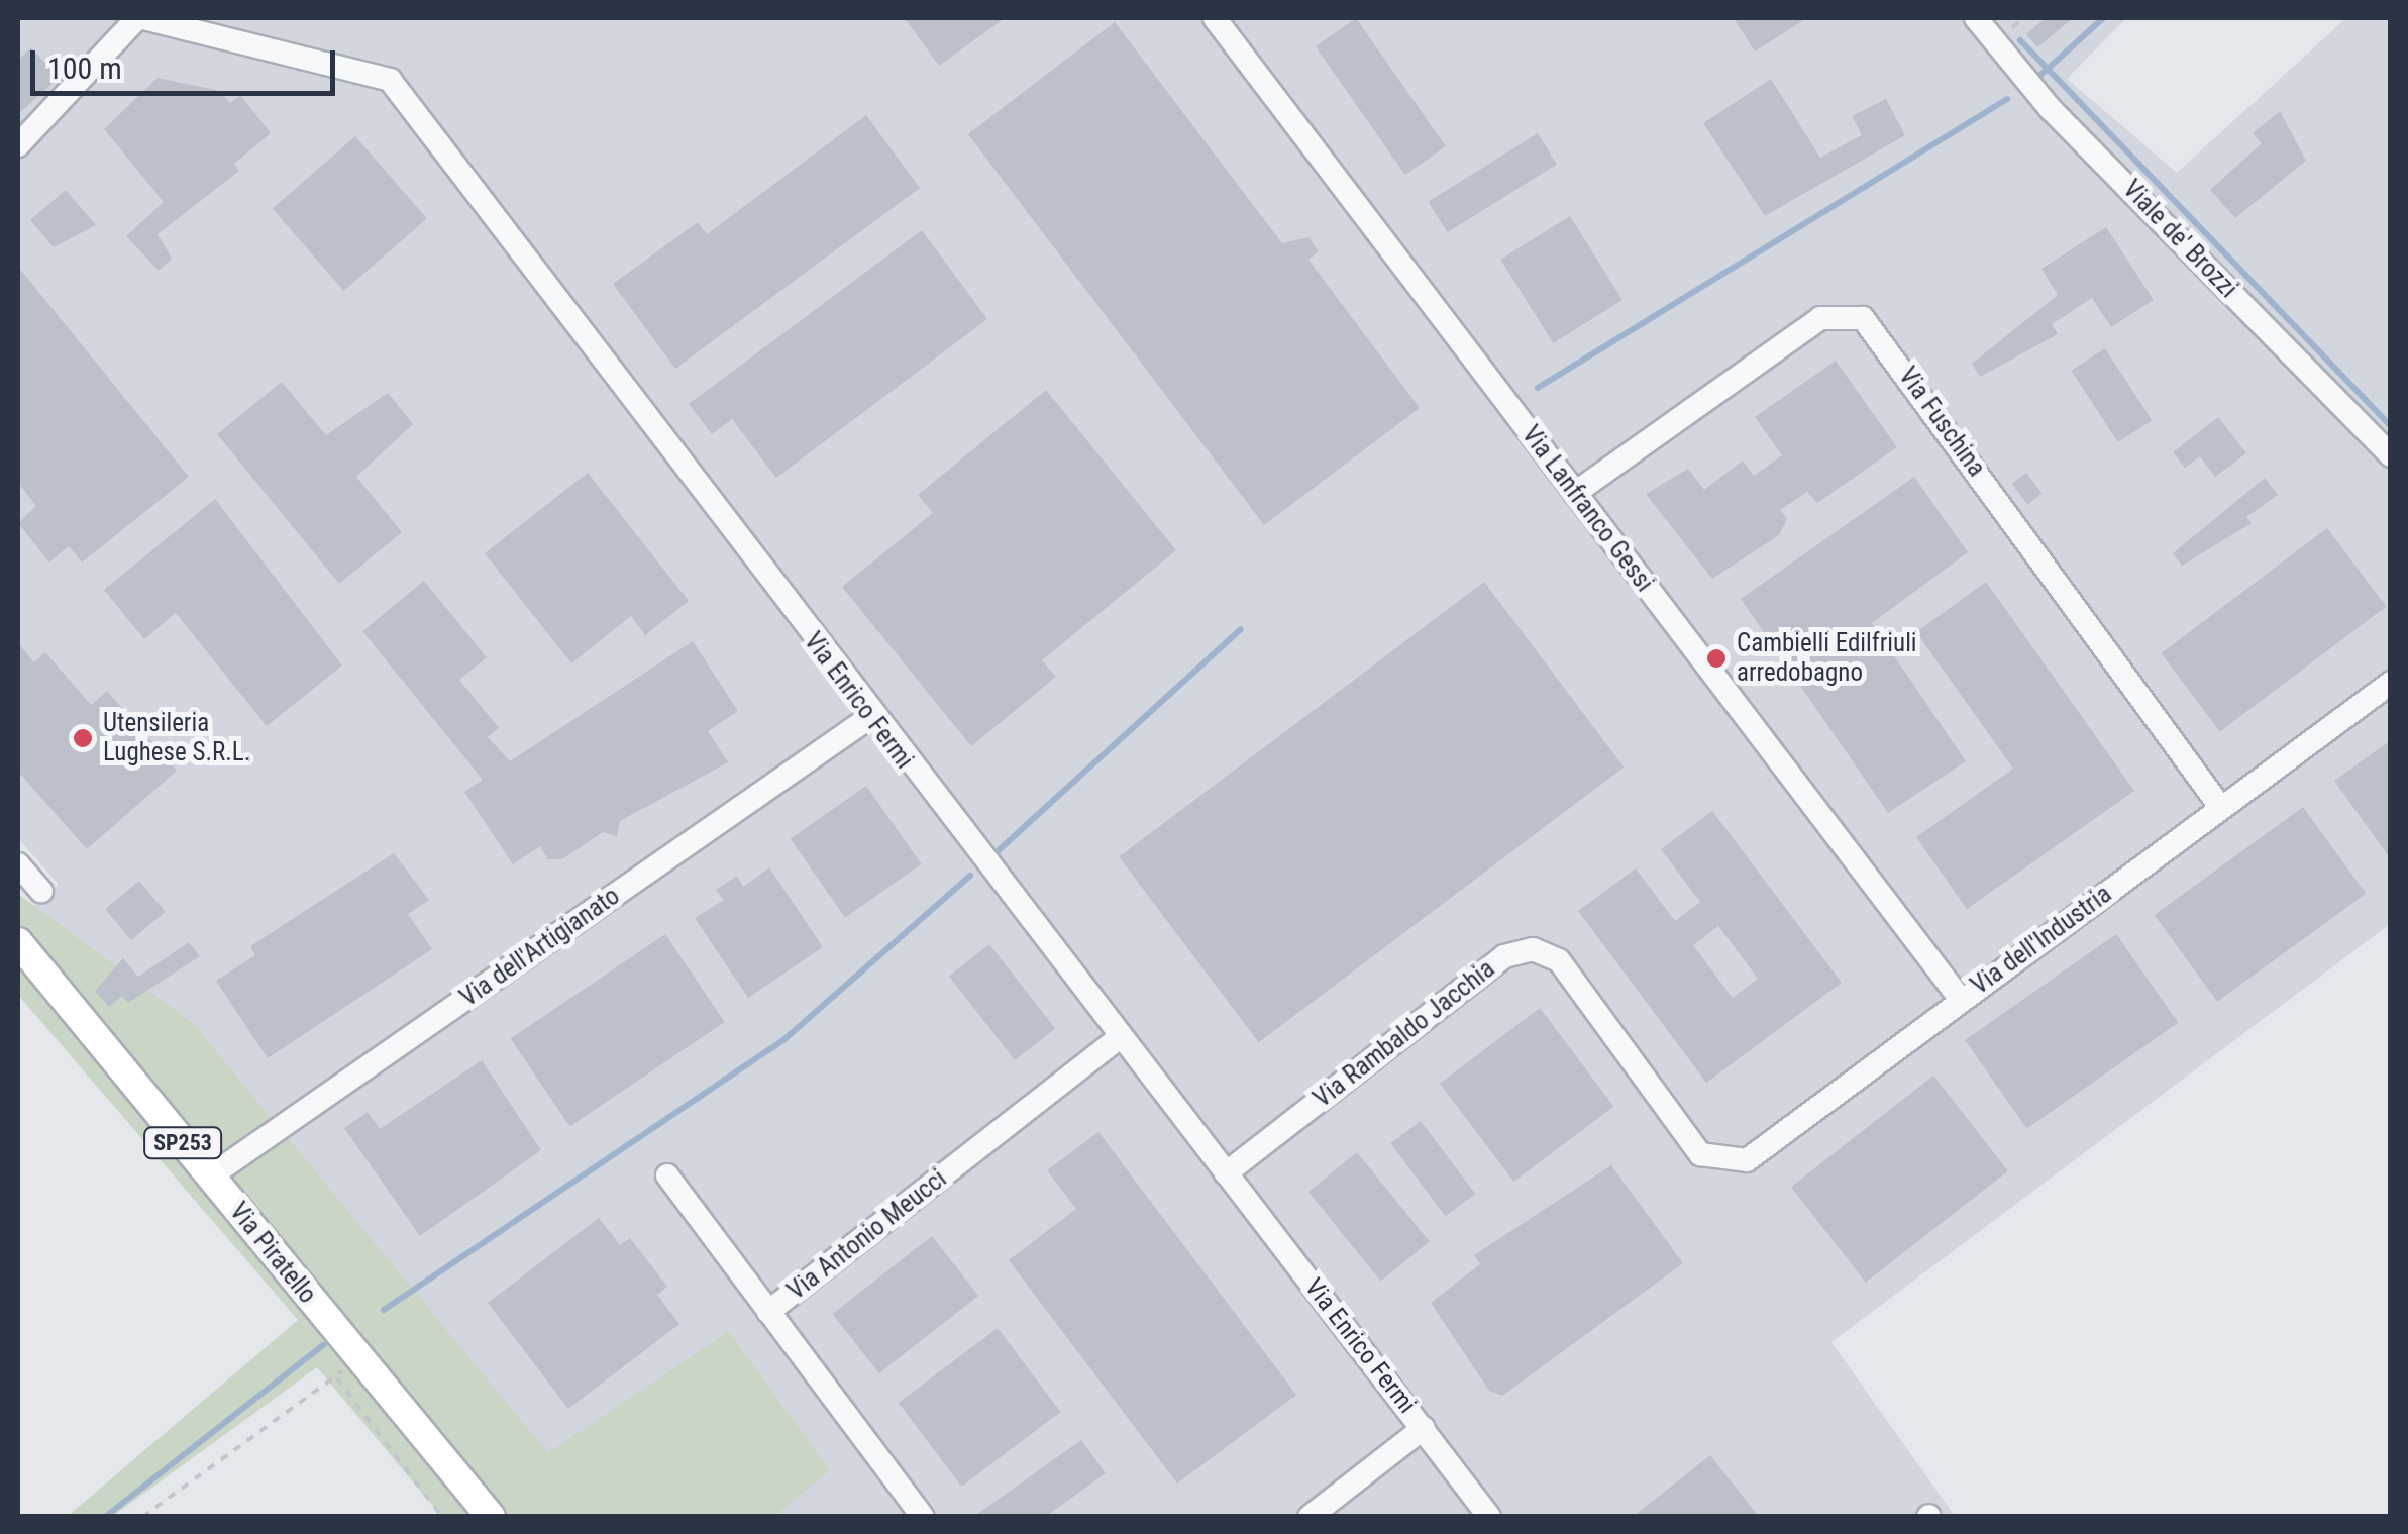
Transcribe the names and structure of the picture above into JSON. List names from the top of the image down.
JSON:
{
  "streets": {
    "main road": ["SP253", "Via Piratello"],
    "street": [
      "Viale de' Brozzi",
      "Via Fuschina",
      "Via Lanfranco Gessi",
      "Via Enrico Fermi",
      "Via dell'Industria",
      "Via dell'Artigianato",
      "Via Rambaldo Jacchia",
      "Via Antonio Meucci"
    ]
  },
  "crossings": [
    ["Via Fuschina", "Via Lanfranco Gessi"],
    ["Via Fuschina", "Via dell'Industria"],
    ["Via Lanfranco Gessi", "Via dell'Industria"],
    ["Via Enrico Fermi", "Via dell'Artigianato"],
    ["Via Enrico Fermi", "Via Rambaldo Jacchia"],
    ["Via Enrico Fermi", "Via Antonio Meucci"],
    ["Via dell'Industria", "Via Rambaldo Jacchia"],
    ["Via dell'Artigianato", "Via Piratello"]
  ],
  "places": ["Cambielli Edilfriuli arredobagno", "Utensileria Lughese S.R.L."],
  "scale_bar": "100 m"
}
